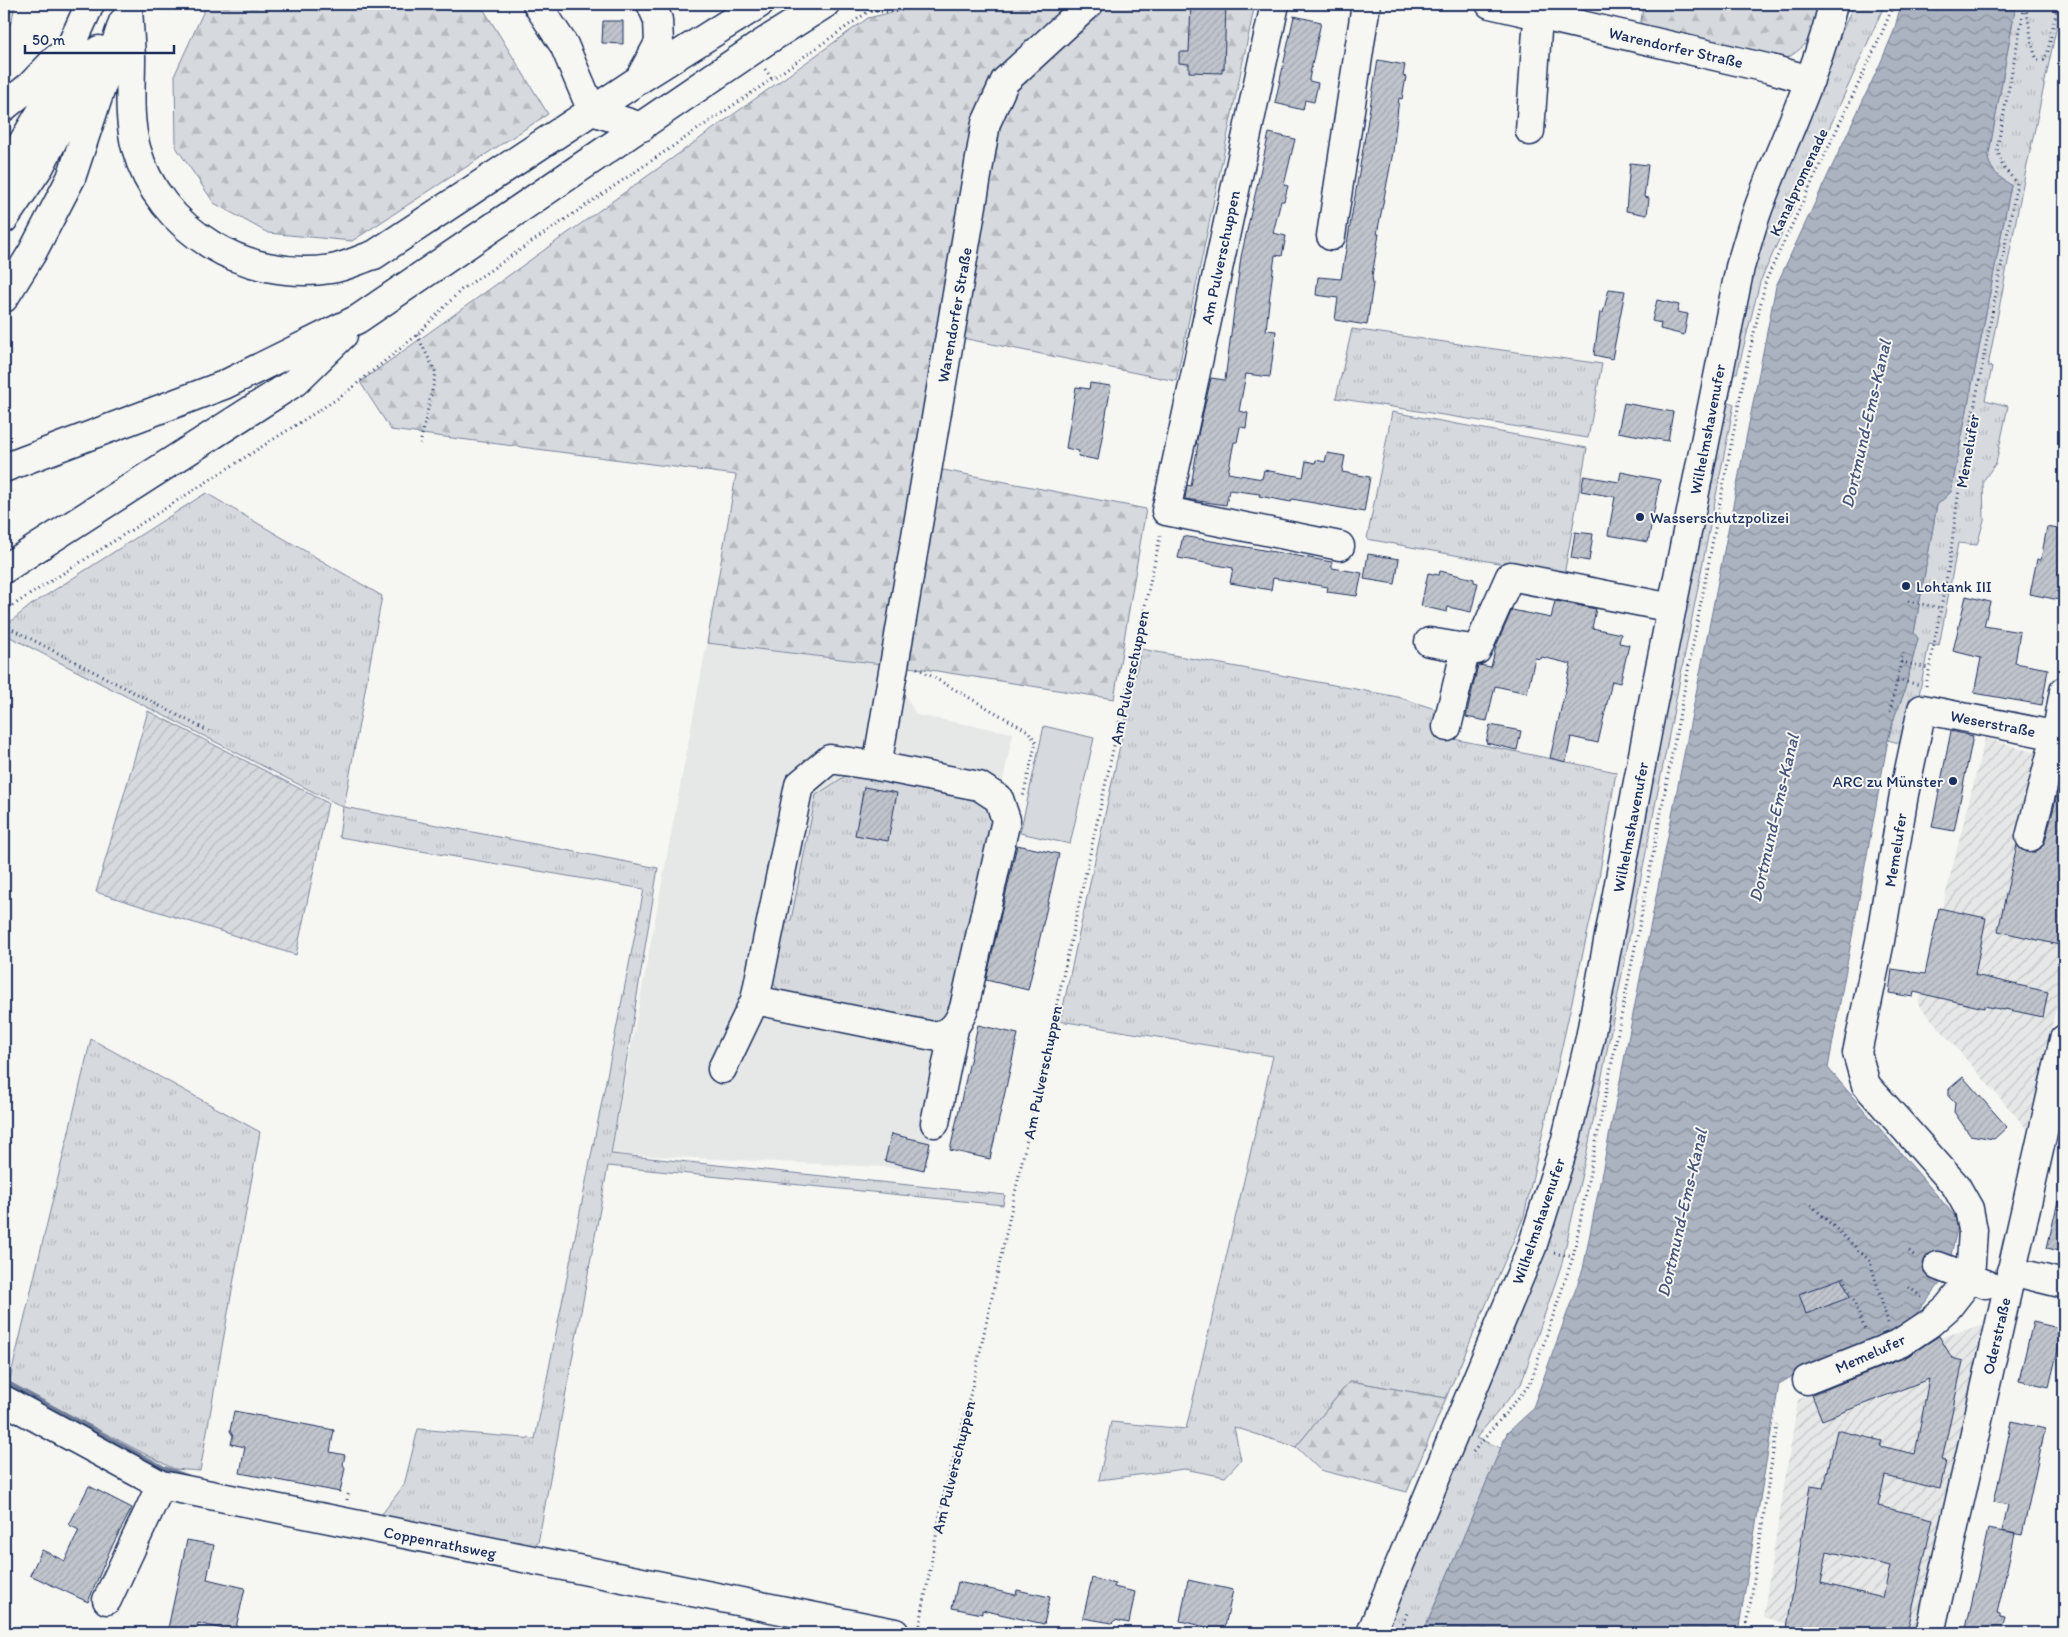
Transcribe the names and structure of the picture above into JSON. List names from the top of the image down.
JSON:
{
  "streets": {
    "main road": [
      "Warendorfer Straße",
      "Am Pulverschuppen",
      "Wilhelmshavenufer",
      "Memelufer",
      "Weserstraße",
      "Oderstraße",
      "Coppenrathsweg"
    ],
    "path": ["Kanalpromenade"]
  },
  "crossings": [
    ["Warendorfer Straße", "Wilhelmshavenufer"],
    ["Memelufer", "Weserstraße"]
  ],
  "water": ["Dortmund-Ems-Kanal"],
  "places": ["Wasserschutzpolizei", "Lohtank III", "ARC zu Münster"],
  "scale_bar": "50 m"
}
